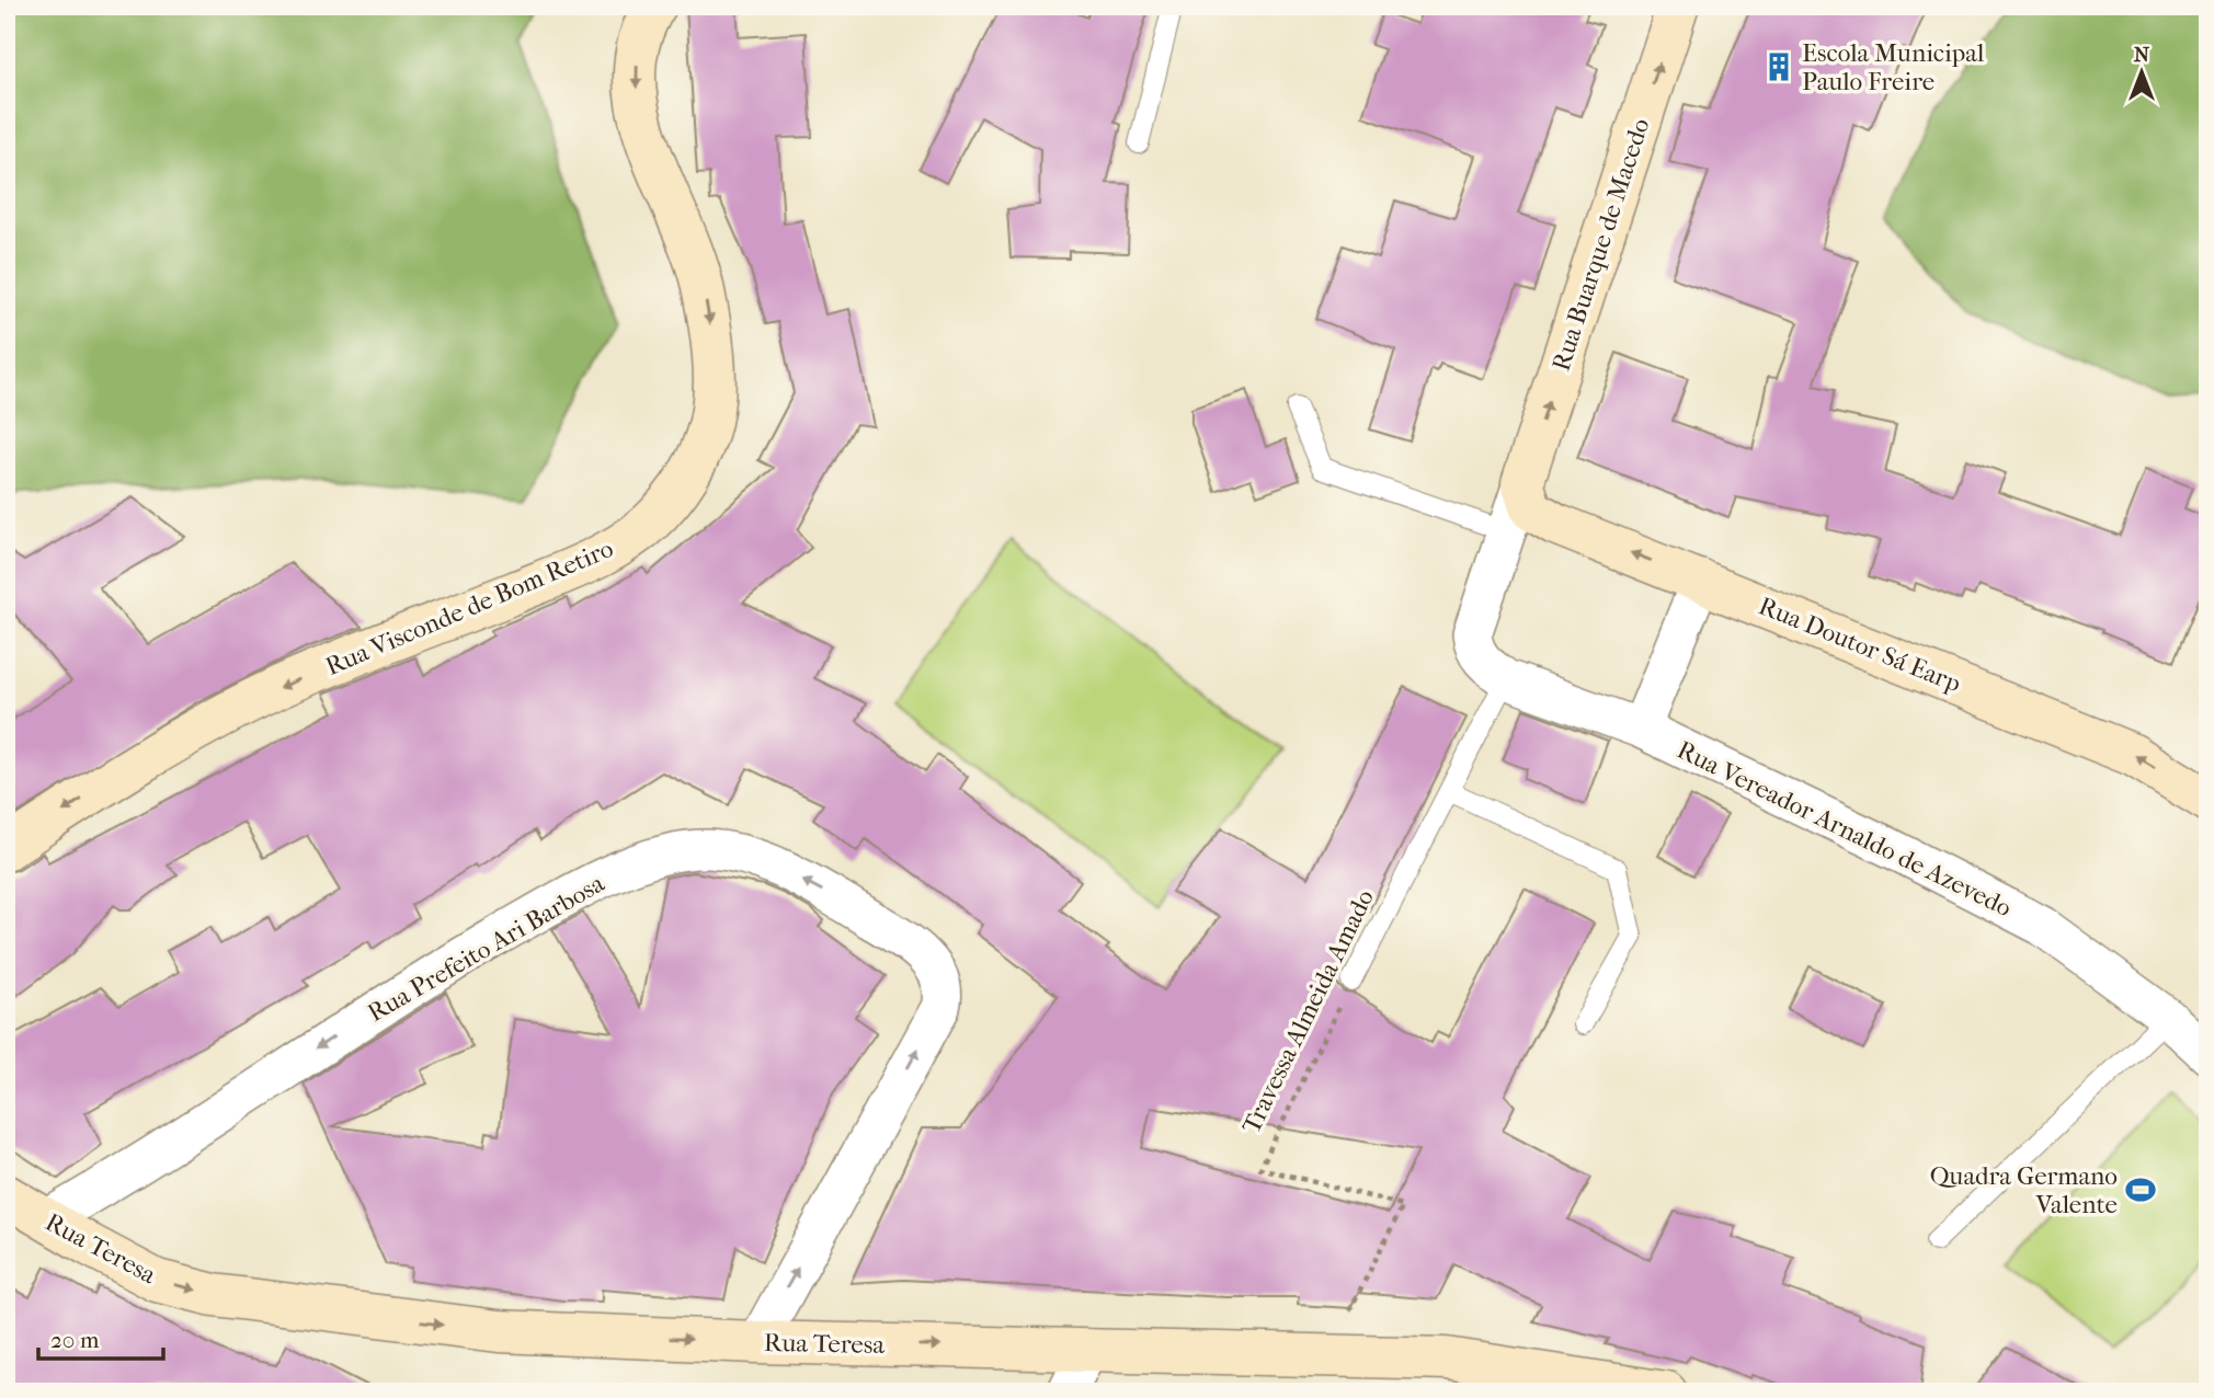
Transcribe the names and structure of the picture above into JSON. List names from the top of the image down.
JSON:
{
  "streets": {
    "main road": [
      "Rua Buarque de Macedo",
      "Rua Visconde de Bom Retiro",
      "Rua Doutor Sá Earp",
      "Rua Teresa"
    ],
    "street": ["Rua Vereador Arnaldo de Azevedo", "Rua Prefeito Ari Barbosa"],
    "lane": ["Travessa Almeida Amado"]
  },
  "crossings": [
    ["Rua Buarque de Macedo", "Rua Doutor Sá Earp"],
    ["Rua Vereador Arnaldo de Azevedo", "Travessa Almeida Amado"],
    ["Rua Prefeito Ari Barbosa", "Rua Teresa"],
    ["Travessa Almeida Amado", "Rua Teresa"]
  ],
  "one_way": [
    "Rua Buarque de Macedo",
    "Rua Visconde de Bom Retiro",
    "Rua Doutor Sá Earp",
    "Rua Teresa"
  ],
  "places": {
    "building": ["Escola Municipal Paulo Freire"],
    "sports": ["Quadra Germano Valente"]
  },
  "scale_bar": "20 m",
  "north": "top"
}
